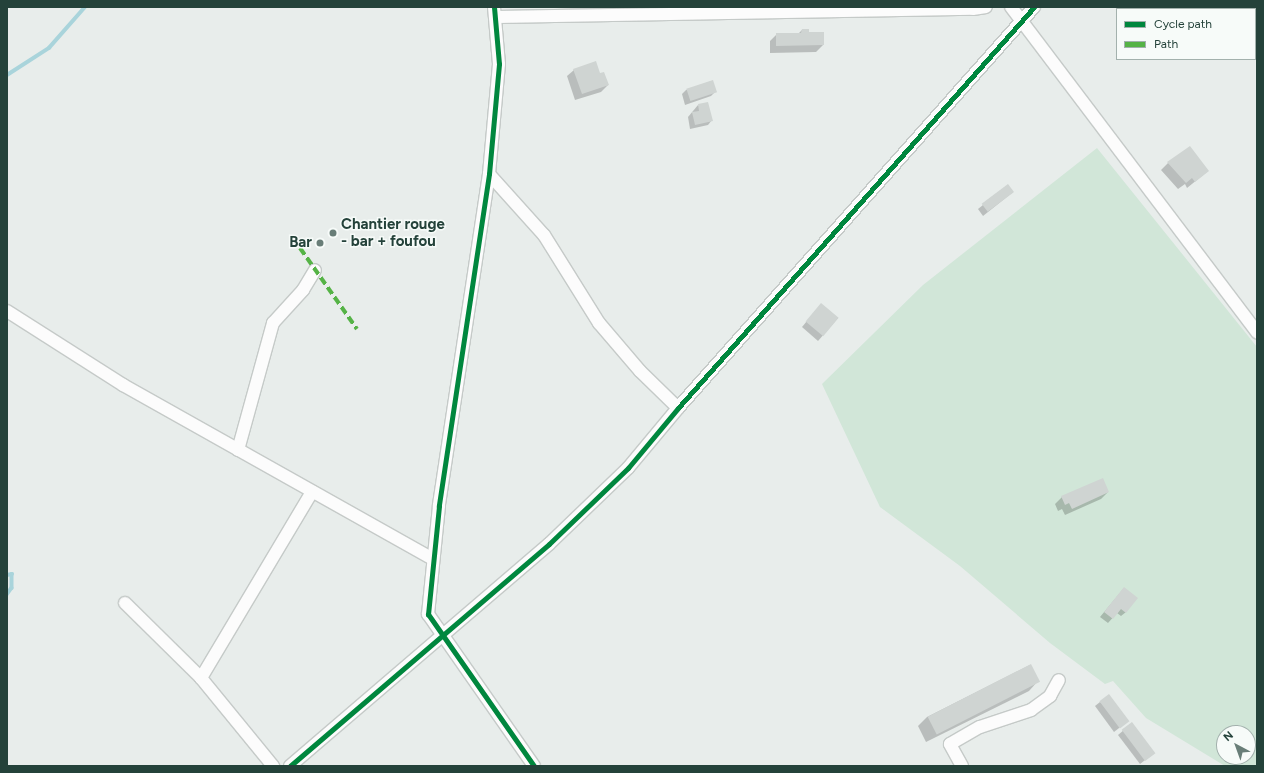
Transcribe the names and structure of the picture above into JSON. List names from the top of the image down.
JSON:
{
  "places": ["Chantier rouge - bar + foufou", "Bar"],
  "legend": ["Cycle path", "Path"],
  "north": "top left"
}
